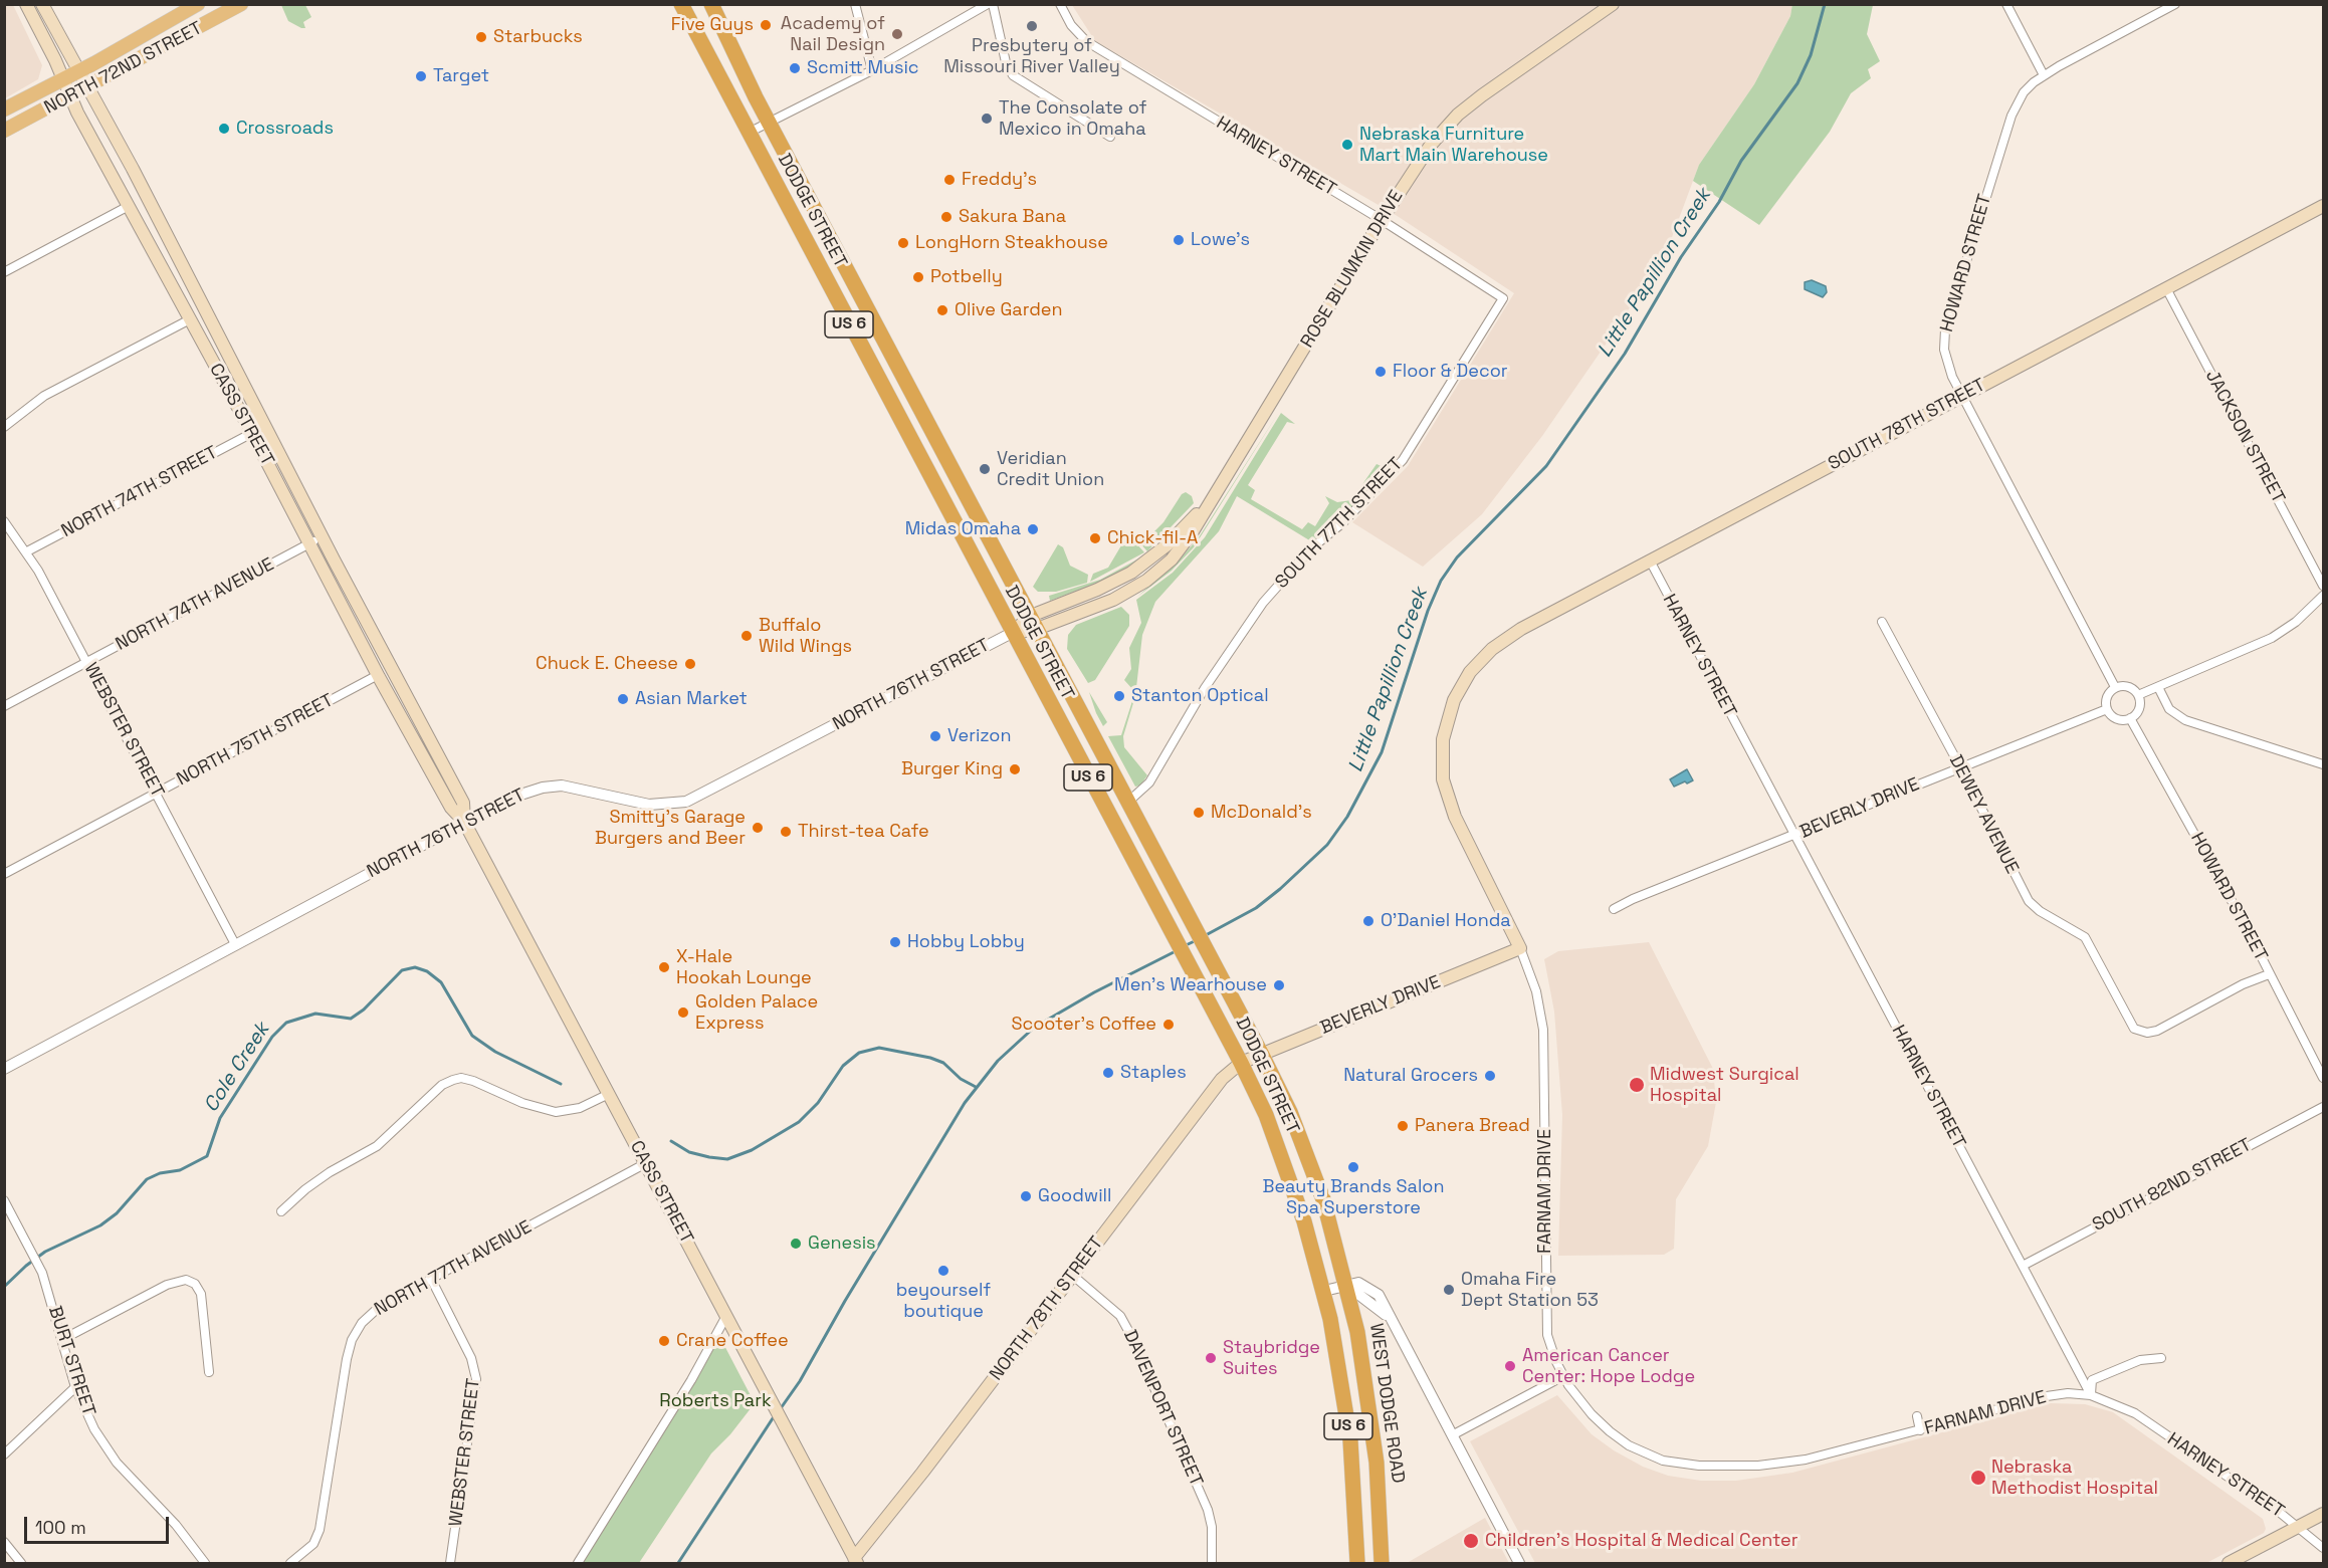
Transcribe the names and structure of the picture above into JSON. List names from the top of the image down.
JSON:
{
  "streets": {
    "highway": ["DODGE STREET", "US 6", "WEST DODGE ROAD"],
    "main road": [
      "NORTH 72ND STREET",
      "ROSE BLUMKIN DRIVE",
      "CASS STREET",
      "SOUTH 78TH STREET",
      "NORTH 76TH STREET",
      "BEVERLY DRIVE",
      "FARNAM DRIVE",
      "NORTH 78TH STREET"
    ],
    "street": [
      "HARNEY STREET",
      "HOWARD STREET",
      "JACKSON STREET",
      "NORTH 74TH STREET",
      "SOUTH 77TH STREET",
      "NORTH 74TH AVENUE",
      "WEBSTER STREET",
      "NORTH 75TH STREET",
      "DEWEY AVENUE",
      "SOUTH 82ND STREET",
      "NORTH 77TH AVENUE",
      "BURT STREET",
      "DAVENPORT STREET"
    ]
  },
  "crossings": [
    ["NORTH 72ND STREET", "CASS STREET"],
    ["HARNEY STREET", "ROSE BLUMKIN DRIVE"],
    ["HARNEY STREET", "SOUTH 78TH STREET"],
    ["HARNEY STREET", "SOUTH 77TH STREET"],
    ["HARNEY STREET", "BEVERLY DRIVE"],
    ["HARNEY STREET", "SOUTH 82ND STREET"],
    ["HARNEY STREET", "FARNAM DRIVE"],
    ["DODGE STREET", "ROSE BLUMKIN DRIVE"],
    ["DODGE STREET", "US 6"],
    ["DODGE STREET", "SOUTH 77TH STREET"],
    ["DODGE STREET", "NORTH 76TH STREET"],
    ["DODGE STREET", "BEVERLY DRIVE"],
    ["DODGE STREET", "NORTH 78TH STREET"],
    ["DODGE STREET", "WEST DODGE ROAD"],
    ["HOWARD STREET", "SOUTH 78TH STREET"],
    ["HOWARD STREET", "BEVERLY DRIVE"],
    ["HOWARD STREET", "DEWEY AVENUE"],
    ["ROSE BLUMKIN DRIVE", "NORTH 76TH STREET"],
    ["CASS STREET", "NORTH 74TH STREET"],
    ["CASS STREET", "NORTH 74TH AVENUE"],
    ["CASS STREET", "NORTH 76TH STREET"],
    ["CASS STREET", "NORTH 75TH STREET"],
    ["CASS STREET", "NORTH 77TH AVENUE"],
    ["CASS STREET", "NORTH 78TH STREET"],
    ["SOUTH 78TH STREET", "JACKSON STREET"],
    ["SOUTH 78TH STREET", "FARNAM DRIVE"],
    ["NORTH 74TH STREET", "WEBSTER STREET"],
    ["NORTH 74TH AVENUE", "WEBSTER STREET"],
    ["NORTH 76TH STREET", "WEBSTER STREET"],
    ["WEBSTER STREET", "NORTH 75TH STREET"],
    ["WEBSTER STREET", "NORTH 77TH AVENUE"],
    ["BEVERLY DRIVE", "DEWEY AVENUE"],
    ["BEVERLY DRIVE", "FARNAM DRIVE"],
    ["BEVERLY DRIVE", "NORTH 78TH STREET"],
    ["NORTH 78TH STREET", "DAVENPORT STREET"]
  ],
  "water": ["Little Papillion Creek", "Cole Creek"],
  "parks": ["Roberts Park"],
  "places": [
    "Five Guys",
    "Presbytery of Missouri River Valley",
    "Academy of Nail Design",
    "Starbucks",
    "Scmitt Music",
    "Target",
    "The Consolate of Mexico in Omaha",
    "Crossroads",
    "Nebraska Furniture Mart Main Warehouse",
    "Freddy's",
    "Sakura Bana",
    "Lowe's",
    "LongHorn Steakhouse",
    "Potbelly",
    "Olive Garden",
    "Floor & Decor",
    "Veridian Credit Union",
    "Midas Omaha",
    "Chick-fil-A",
    "Buffalo Wild Wings",
    "Chuck E. Cheese",
    "Stanton Optical",
    "Asian Market",
    "Verizon",
    "Burger King",
    "McDonald's",
    "Smitty's Garage Burgers and Beer",
    "Thirst-tea Cafe",
    "O'Daniel Honda",
    "Hobby Lobby",
    "X-Hale Hookah Lounge",
    "Men's Wearhouse",
    "Golden Palace Express",
    "Scooter's Coffee",
    "Staples",
    "Natural Grocers",
    "Midwest Surgical Hospital",
    "Panera Bread",
    "Beauty Brands Salon Spa Superstore",
    "Goodwill",
    "Genesis",
    "beyourself boutique",
    "Omaha Fire Dept Station 53",
    "Crane Coffee",
    "Staybridge Suites",
    "American Cancer Center: Hope Lodge",
    "Nebraska Methodist Hospital",
    "Children's Hospital & Medical Center"
  ],
  "scale_bar": "100 m"
}
